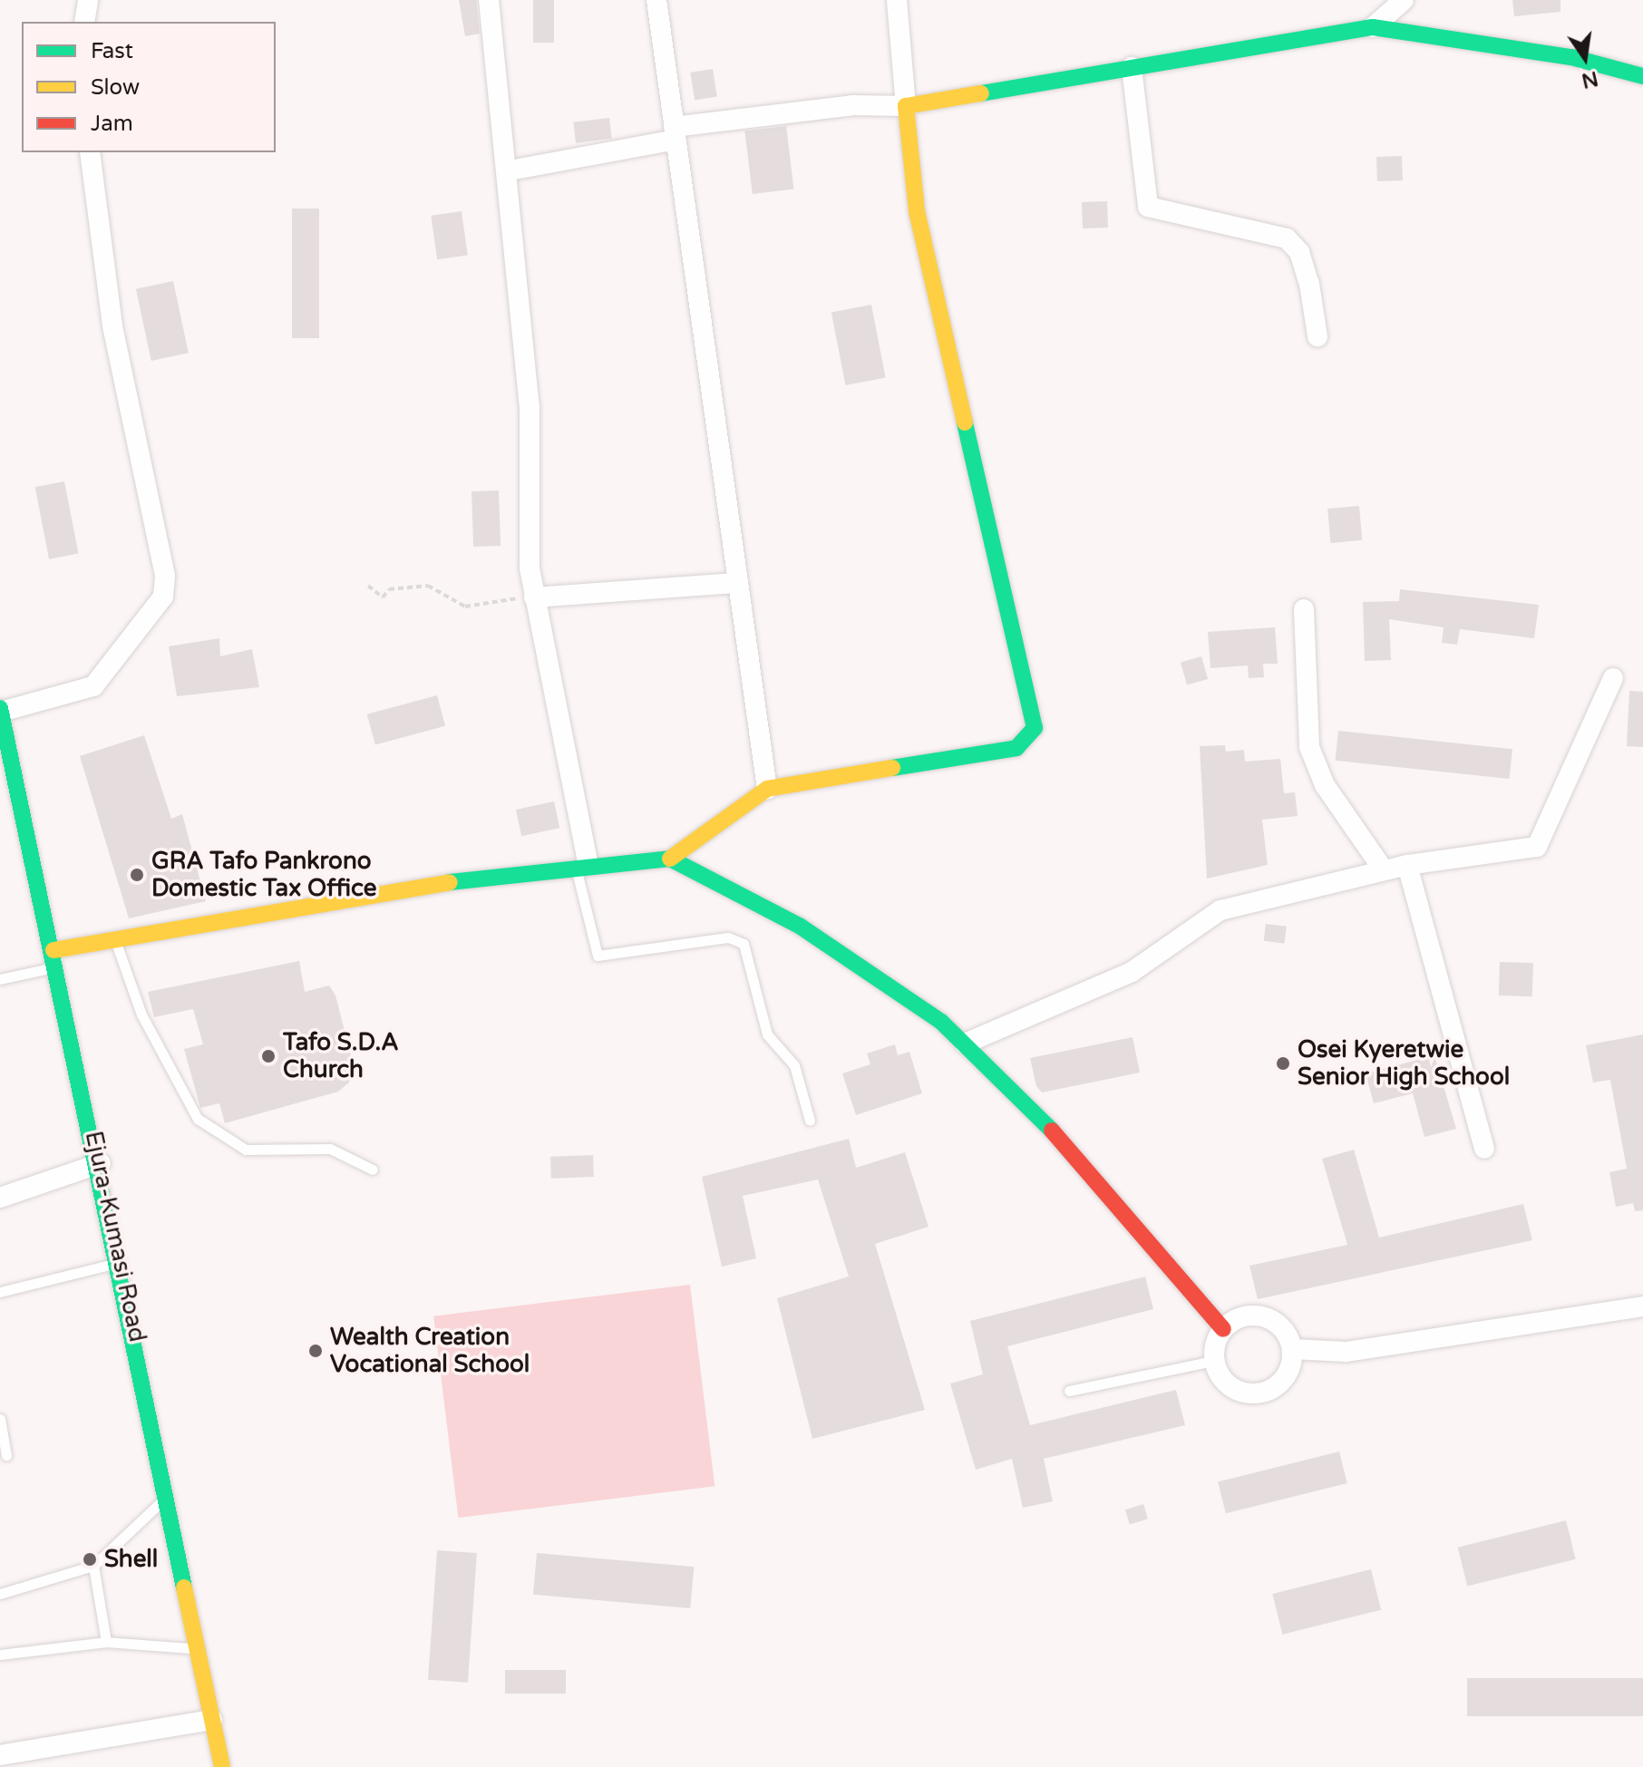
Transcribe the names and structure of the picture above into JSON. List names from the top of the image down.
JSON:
{
  "streets": {
    "street": ["Ejura-Kumasi Road"]
  },
  "places": [
    "GRA Tafo Pankrono Domestic Tax Office",
    "Tafo S.D.A Church",
    "Osei Kyeretwie Senior High School",
    "Wealth Creation Vocational School",
    "Shell"
  ],
  "legend": ["Fast", "Slow", "Jam"],
  "north": "bottom"
}
